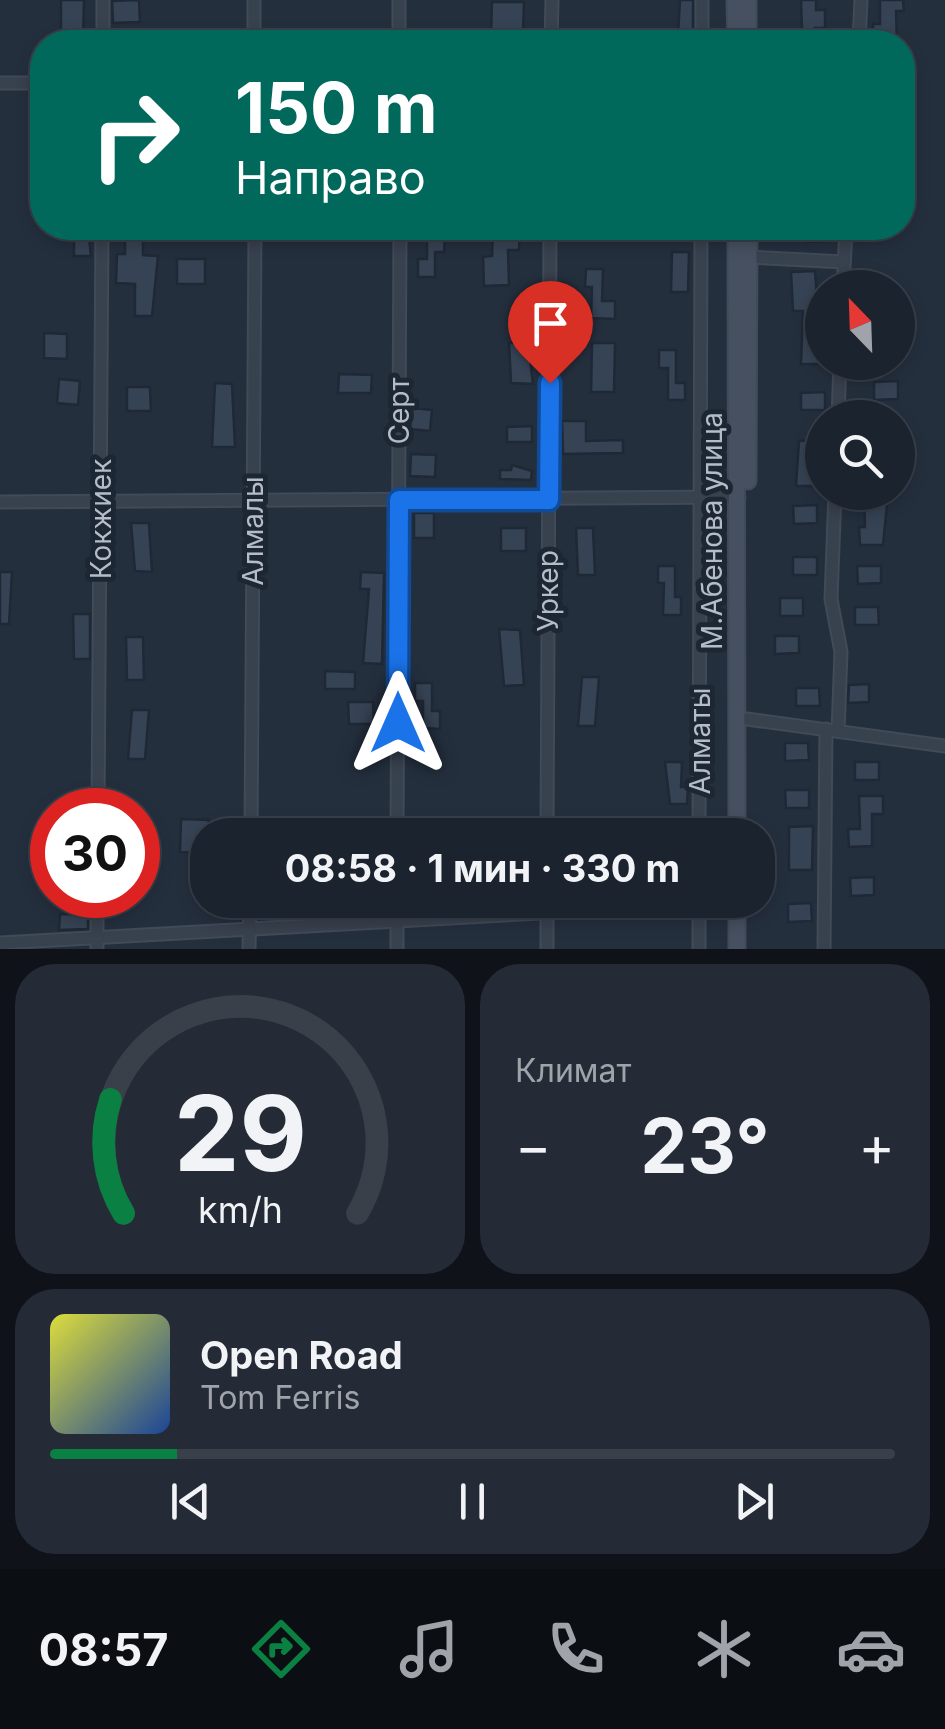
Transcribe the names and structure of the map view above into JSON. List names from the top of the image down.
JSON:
{
  "streets": {
    "main road": ["М.Абенова улица"],
    "street": [
      "Серт",
      "Кокжиек",
      "Алмалы",
      "Уркер",
      "Алматы"
    ]
  },
  "north": "top left",
  "page": {
    "turn": ["150 m", "Направо"],
    "limit": "30",
    "trip": "08:58 · 1 мин · 330 m",
    "tile": "Климат",
    "heat": ["−", "23°", "+"],
    "song": ["Open Road", "Tom Ferris"],
    "tabs": "08:57",
    "gauge": ["29", "km/h"]
  }
}
